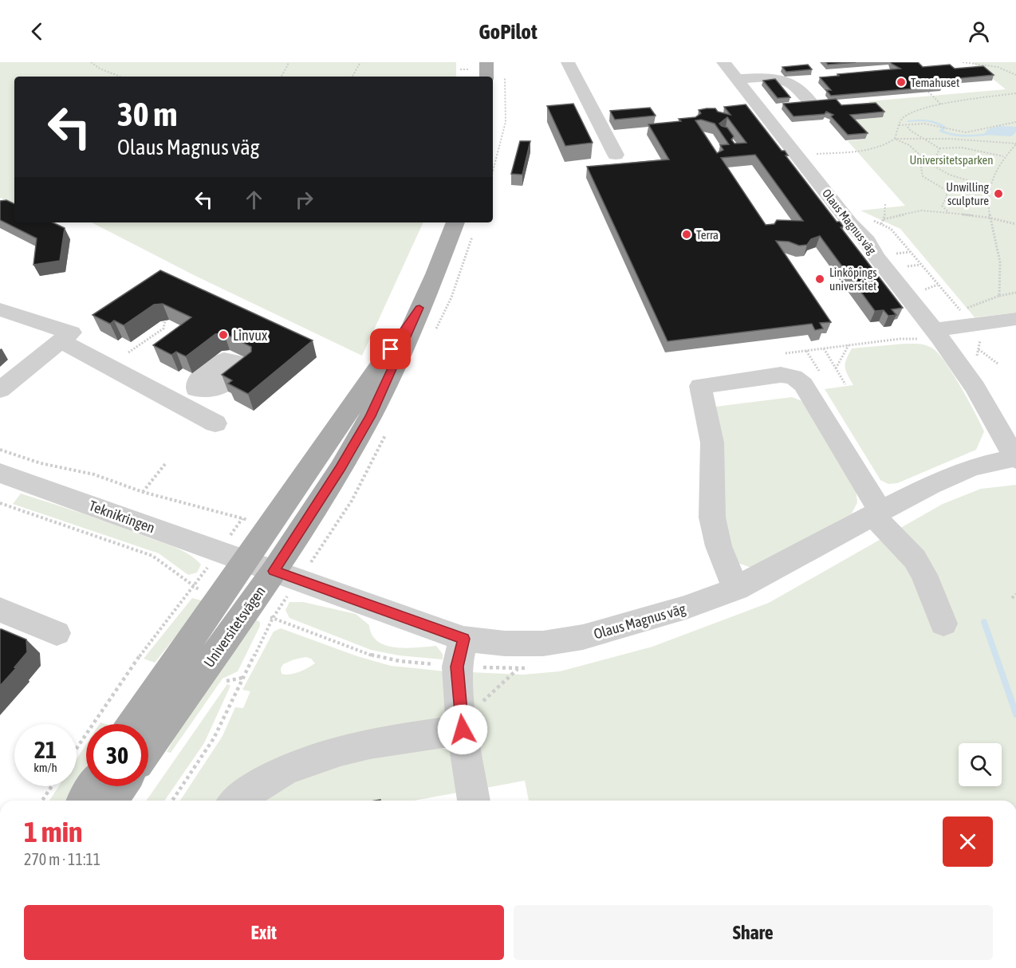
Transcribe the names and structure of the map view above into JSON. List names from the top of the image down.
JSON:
{
  "streets": {
    "main road": ["Universitetsvägen"],
    "street": ["Olaus Magnus väg", "Teknikringen"]
  },
  "crossings": [
    ["Olaus Magnus väg", "Teknikringen"],
    ["Olaus Magnus väg", "Universitetsvägen"],
    ["Teknikringen", "Universitetsvägen"]
  ],
  "parks": ["Universitetsparken"],
  "places": [
    "Temahuset",
    "Unwilling sculpture",
    "Terra",
    "Linköpings universitet",
    "Linvux"
  ],
  "page": {
    "header": "GoPilot",
    "turn": ["30 m", "Olaus Magnus väg"],
    "speed": "21 km/h",
    "limit": "30",
    "heading": ["1 min", "270 m · 11:11"],
    "buttons": ["Exit", "Share"]
  }
}
